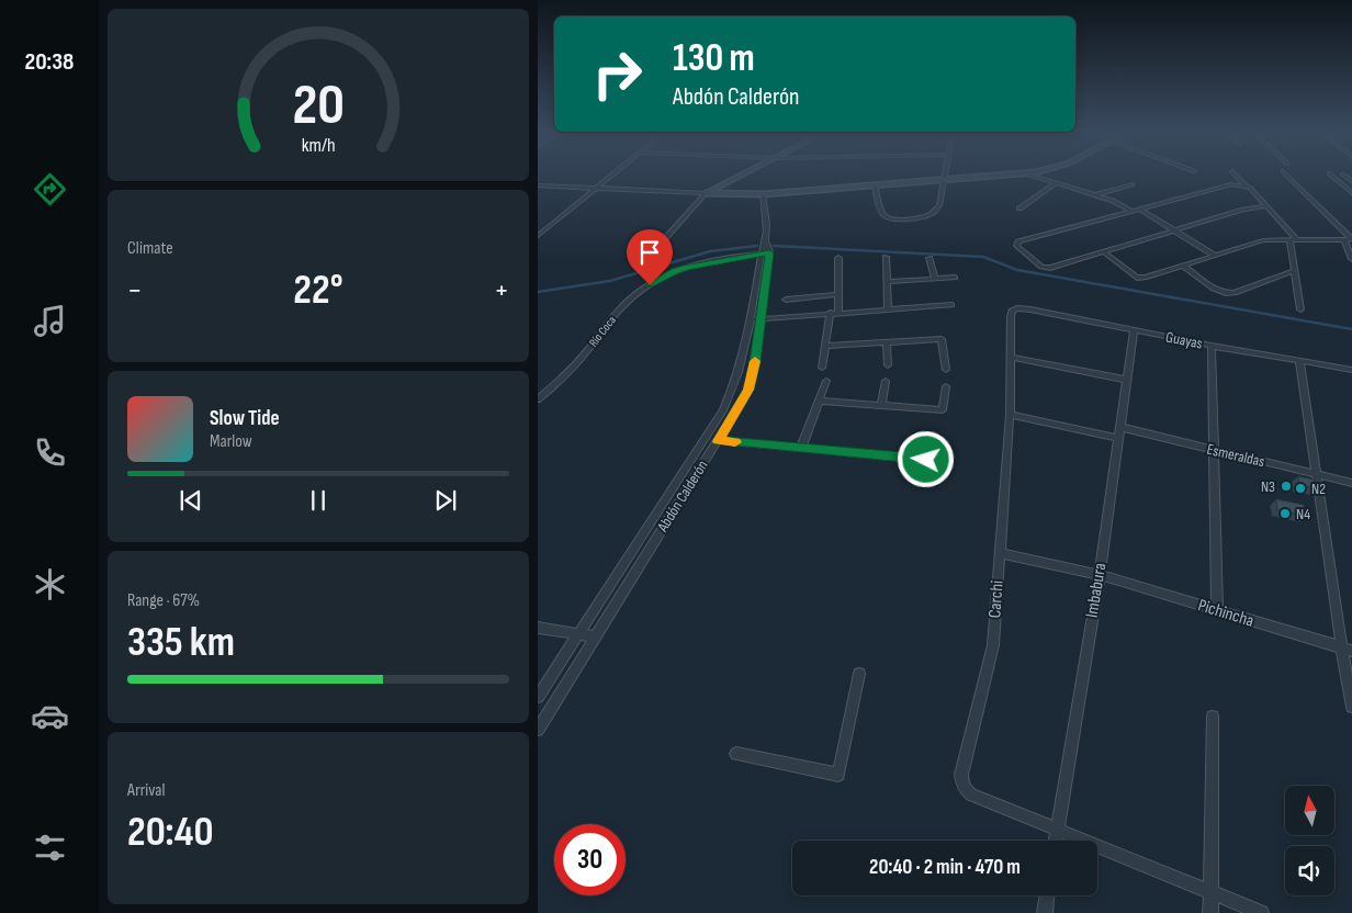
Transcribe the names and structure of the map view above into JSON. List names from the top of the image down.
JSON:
{
  "streets": {
    "street": [
      "Río Coca",
      "Guayas",
      "Abdón Calderón",
      "Imbabura",
      "Carchi",
      "Pichincha"
    ]
  },
  "crossings": [
    ["Río Coca", "Abdón Calderón"],
    ["Guayas", "Imbabura"],
    ["Guayas", "Carchi"],
    ["Imbabura", "Carchi"],
    ["Imbabura", "Pichincha"],
    ["Carchi", "Pichincha"]
  ],
  "places": ["N3", "N2", "N4"],
  "north": "top",
  "page": {
    "tabs": "20:38",
    "turn": ["130 m", "Abdón Calderón"],
    "tile": [
      "Climate",
      ["Range · 67%", "335 km"],
      ["Arrival", "20:40"]
    ],
    "heat": ["−", "22°", "+"],
    "song": ["Slow Tide", "Marlow"],
    "limit": "30",
    "trip": "20:40 · 2 min · 470 m",
    "gauge": ["20", "km/h"]
  }
}
